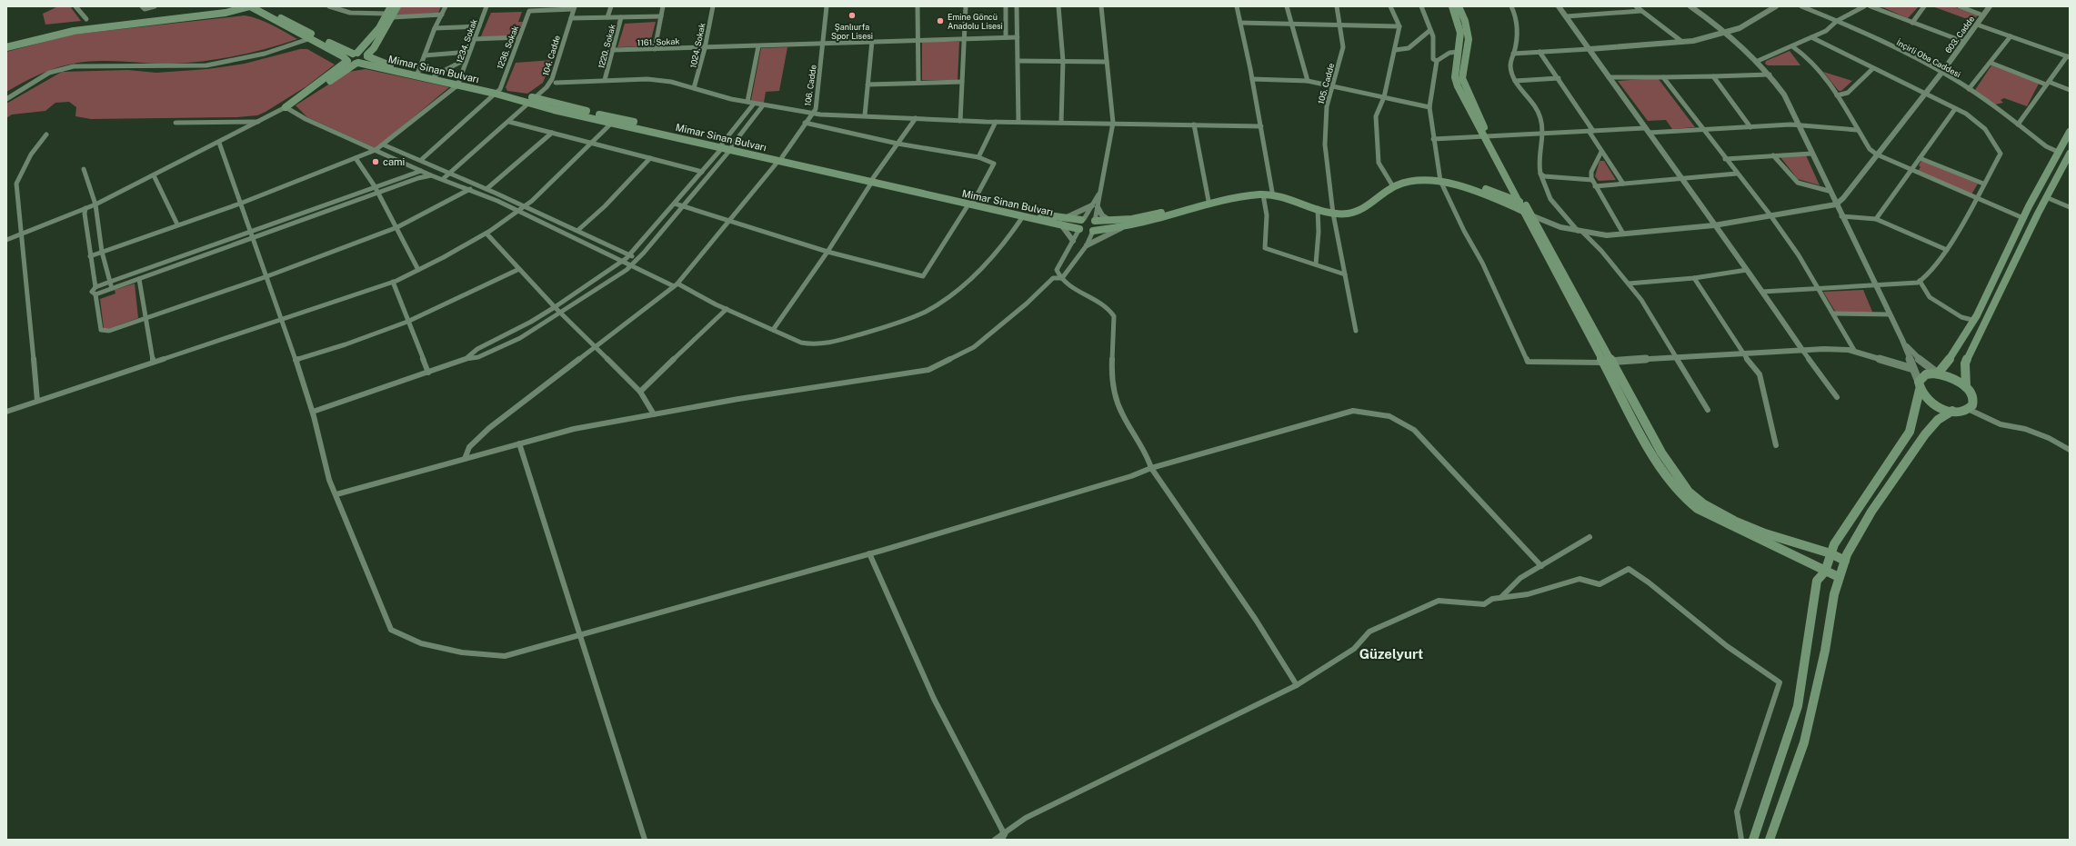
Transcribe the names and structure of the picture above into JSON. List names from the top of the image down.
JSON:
{
  "streets": {
    "main road": ["Mimar Sinan Bulvarı"],
    "street": [
      "603. Cadde",
      "1234. Sokak",
      "1161. Sokak",
      "1024. Sokak",
      "1220. Sokak",
      "1236. Sokak",
      "104. Cadde",
      "İnçirli Oba Caddesi",
      "105. Cadde",
      "106. Cadde"
    ]
  },
  "crossings": [
    ["603. Cadde", "İnçirli Oba Caddesi"],
    ["1234. Sokak", "Mimar Sinan Bulvarı"],
    ["1161. Sokak", "1024. Sokak"],
    ["1161. Sokak", "1220. Sokak"],
    ["1161. Sokak", "106. Cadde"],
    ["1236. Sokak", "104. Cadde"],
    ["1236. Sokak", "Mimar Sinan Bulvarı"],
    ["104. Cadde", "Mimar Sinan Bulvarı"],
    ["Mimar Sinan Bulvarı", "106. Cadde"]
  ],
  "districts": ["Güzelyurt"],
  "places": ["Şanlıurfa Spor Lisesi", "Emine Göncü Anadolu Lisesi", "cami"]
}
